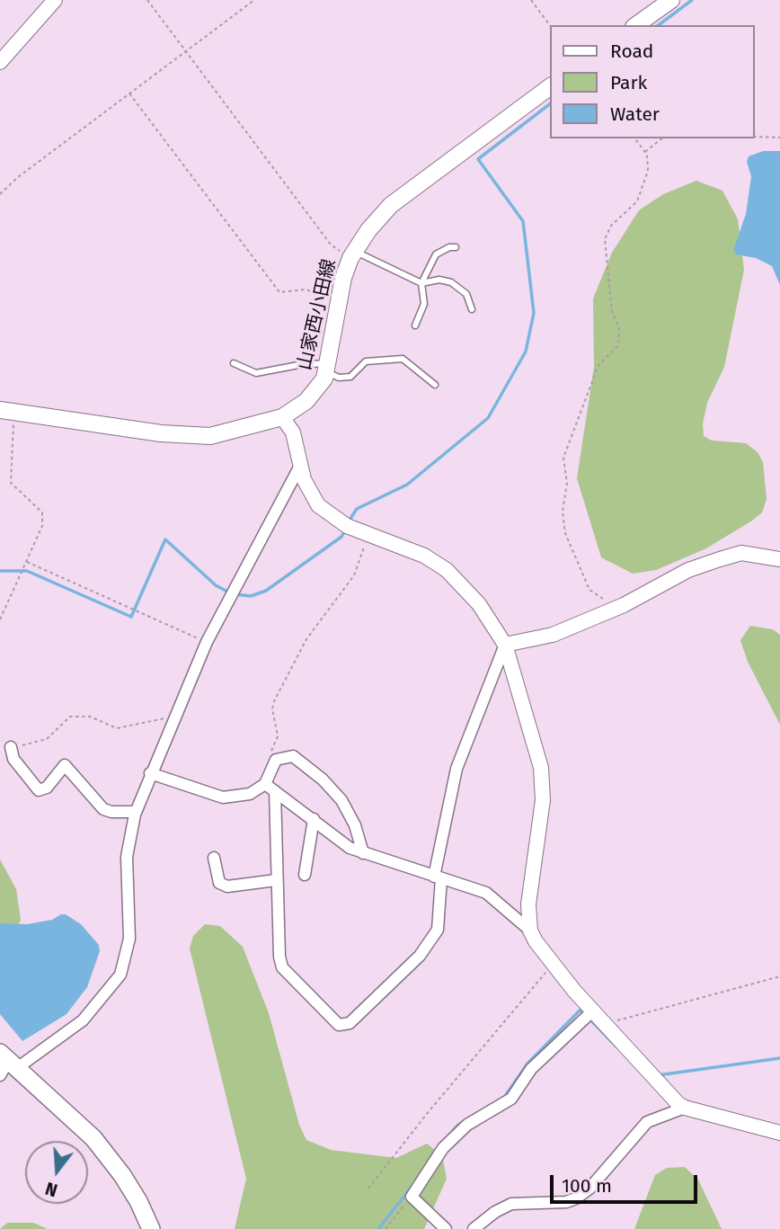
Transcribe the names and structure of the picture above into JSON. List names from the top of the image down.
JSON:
{
  "streets": {
    "main road": ["山家西小田線"]
  },
  "legend": ["Road", "Park", "Water"],
  "scale_bar": "100 m",
  "north": "bottom"
}
